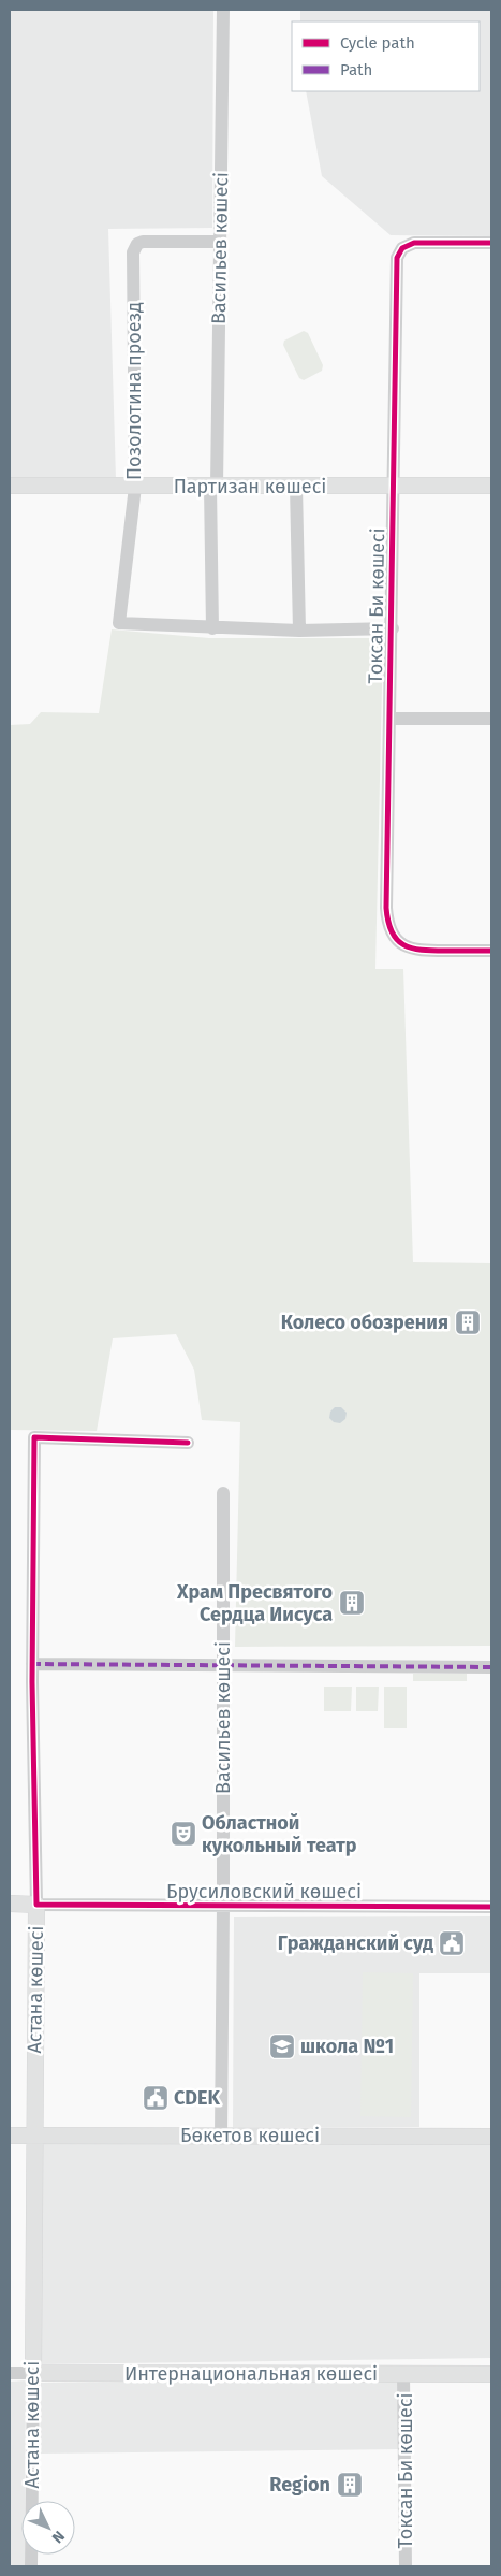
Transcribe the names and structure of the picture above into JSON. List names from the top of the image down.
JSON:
{
  "streets": {
    "main road": [
      "Партизан көшесі",
      "Брусиловский көшесі",
      "Астана көшесі",
      "Бөкетов көшесі",
      "Интернациональная көшесі"
    ],
    "street": ["Васильев көшесі", "Позолотина проезд", "Токсан Би көшесі"]
  },
  "crossings": [
    ["Васильев көшесі", "Позолотина проезд"],
    ["Васильев көшесі", "Партизан көшесі"],
    ["Васильев көшесі", "Брусиловский көшесі"],
    ["Васильев көшесі", "Бөкетов көшесі"],
    ["Позолотина проезд", "Партизан көшесі"],
    ["Партизан көшесі", "Токсан Би көшесі"],
    ["Токсан Би көшесі", "Интернациональная көшесі"],
    ["Брусиловский көшесі", "Астана көшесі"],
    ["Астана көшесі", "Бөкетов көшесі"],
    ["Астана көшесі", "Интернациональная көшесі"]
  ],
  "places": {
    "building": ["Колесо обозрения", "Храм Пресвятого Сердца Иисуса", "Region"],
    "theatre": ["Областной кукольный театр"],
    "public building": ["Гражданский суд", "CDEK"],
    "school or university": ["школа №1"]
  },
  "legend": ["Cycle path", "Path"],
  "north": "bottom right"
}
